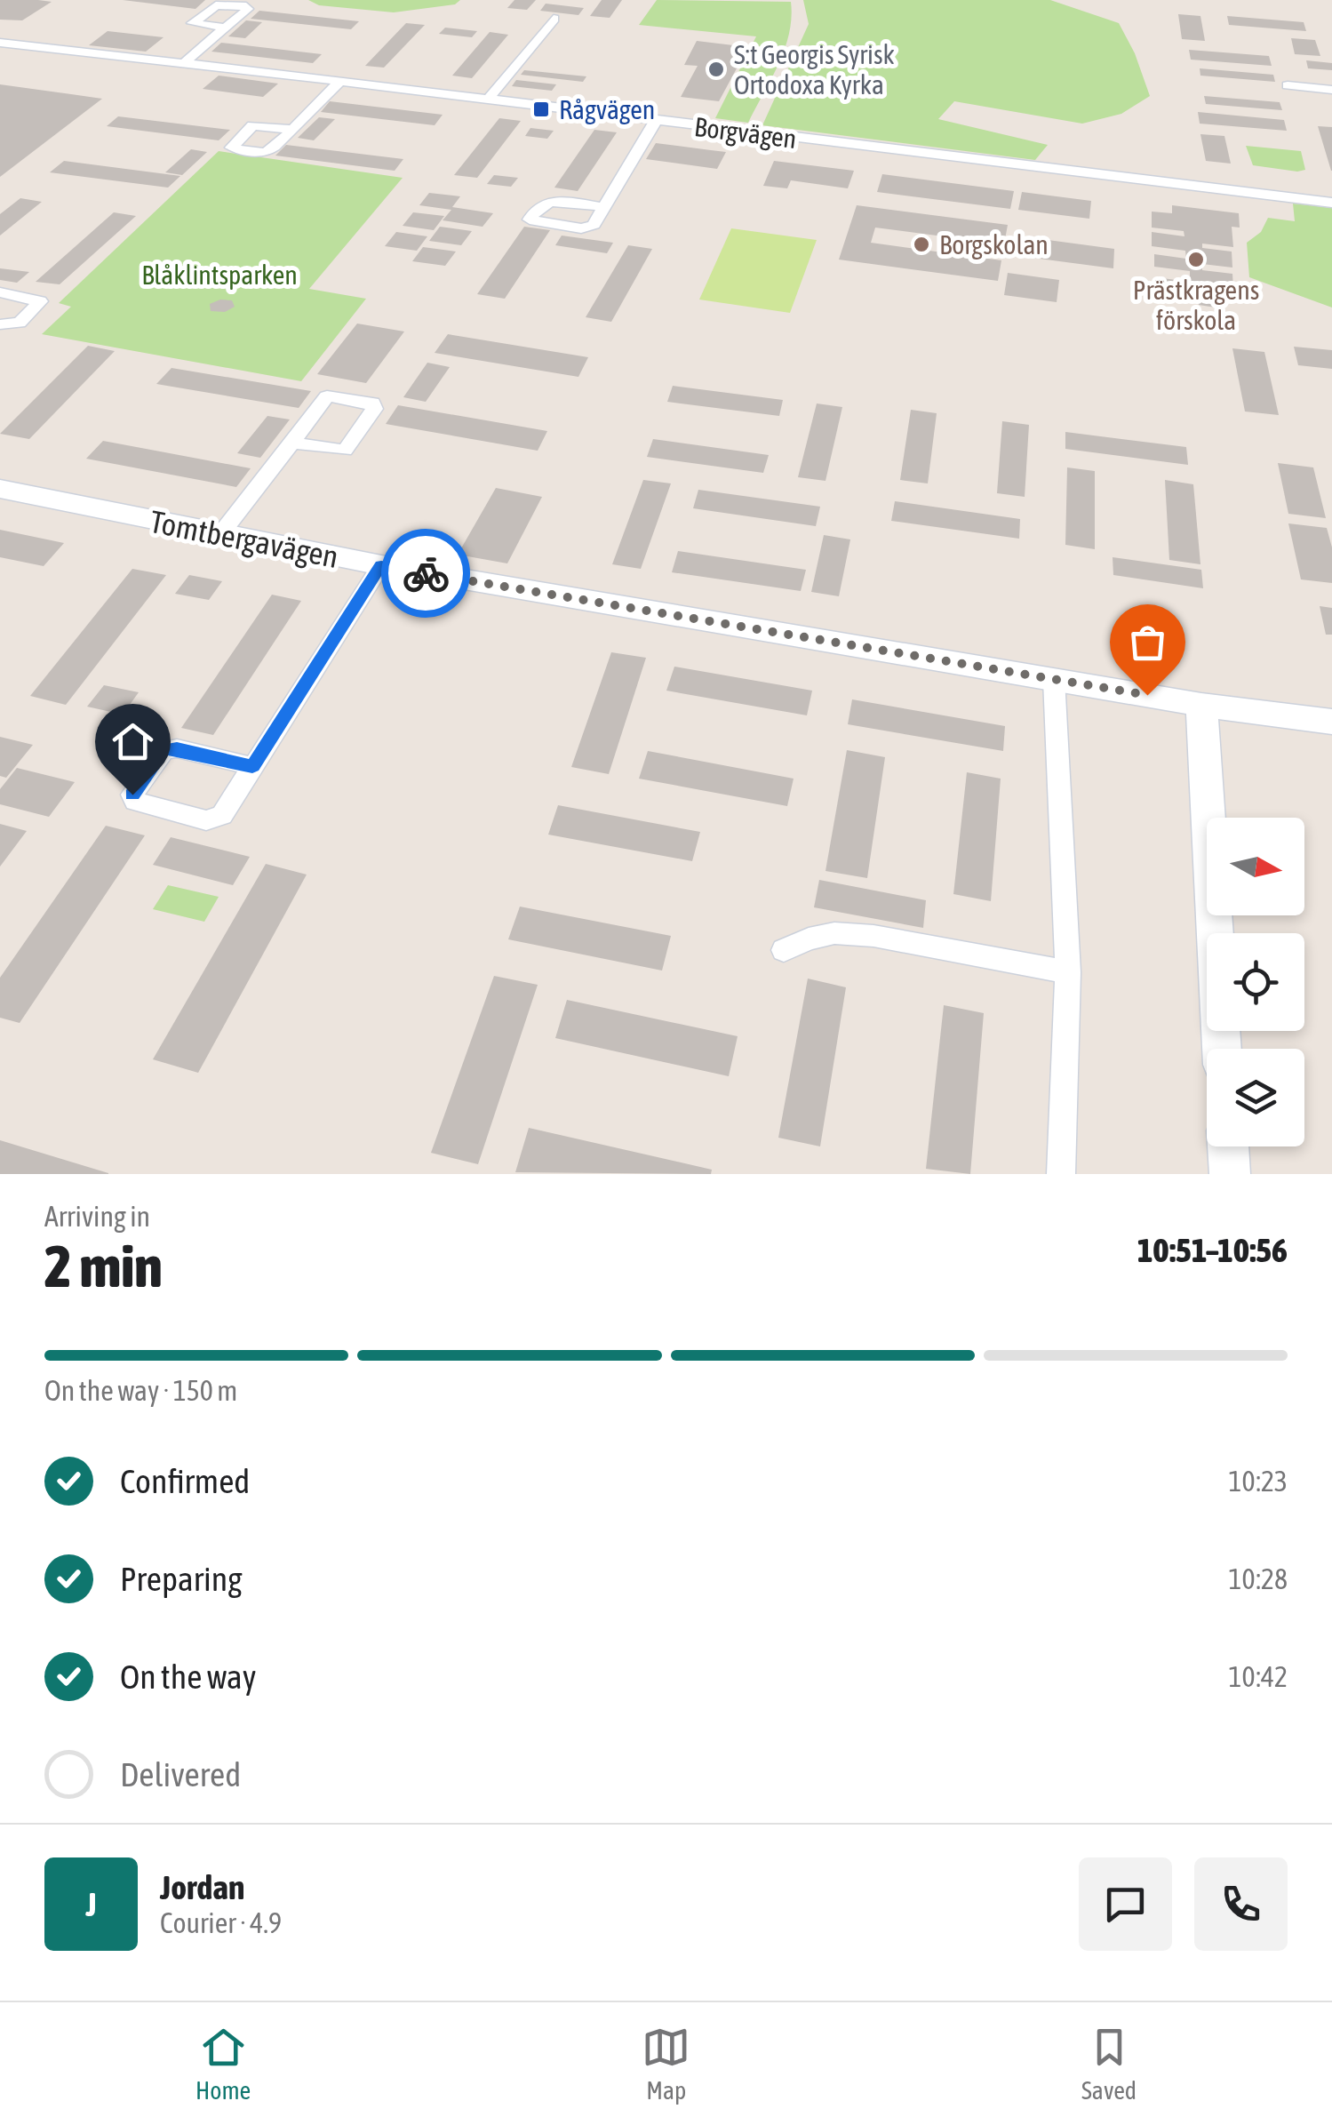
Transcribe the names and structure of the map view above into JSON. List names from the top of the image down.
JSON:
{
  "streets": {
    "street": ["Borgvägen", "Tomtbergavägen"]
  },
  "parks": ["Blåklintsparken"],
  "places": {
    "other": ["S:t Georgis Syrisk Ortodoxa Kyrka", "Borgskolan", "Prästkragens förskola"],
    "transit": ["Rågvägen"]
  },
  "north": "right",
  "page": {
    "heading": ["2 min", "Arriving in", "10:51–10:56"],
    "panel": ["Jordan", "Courier · 4.9"],
    "bar": "On the way · 150 m",
    "list": [
      ["Confirmed", "10:23"],
      ["Preparing", "10:28"],
      ["On the way", "10:42"],
      "Delivered"
    ],
    "round": "J",
    "tabs": ["Home", "Map", "Saved"]
  }
}
